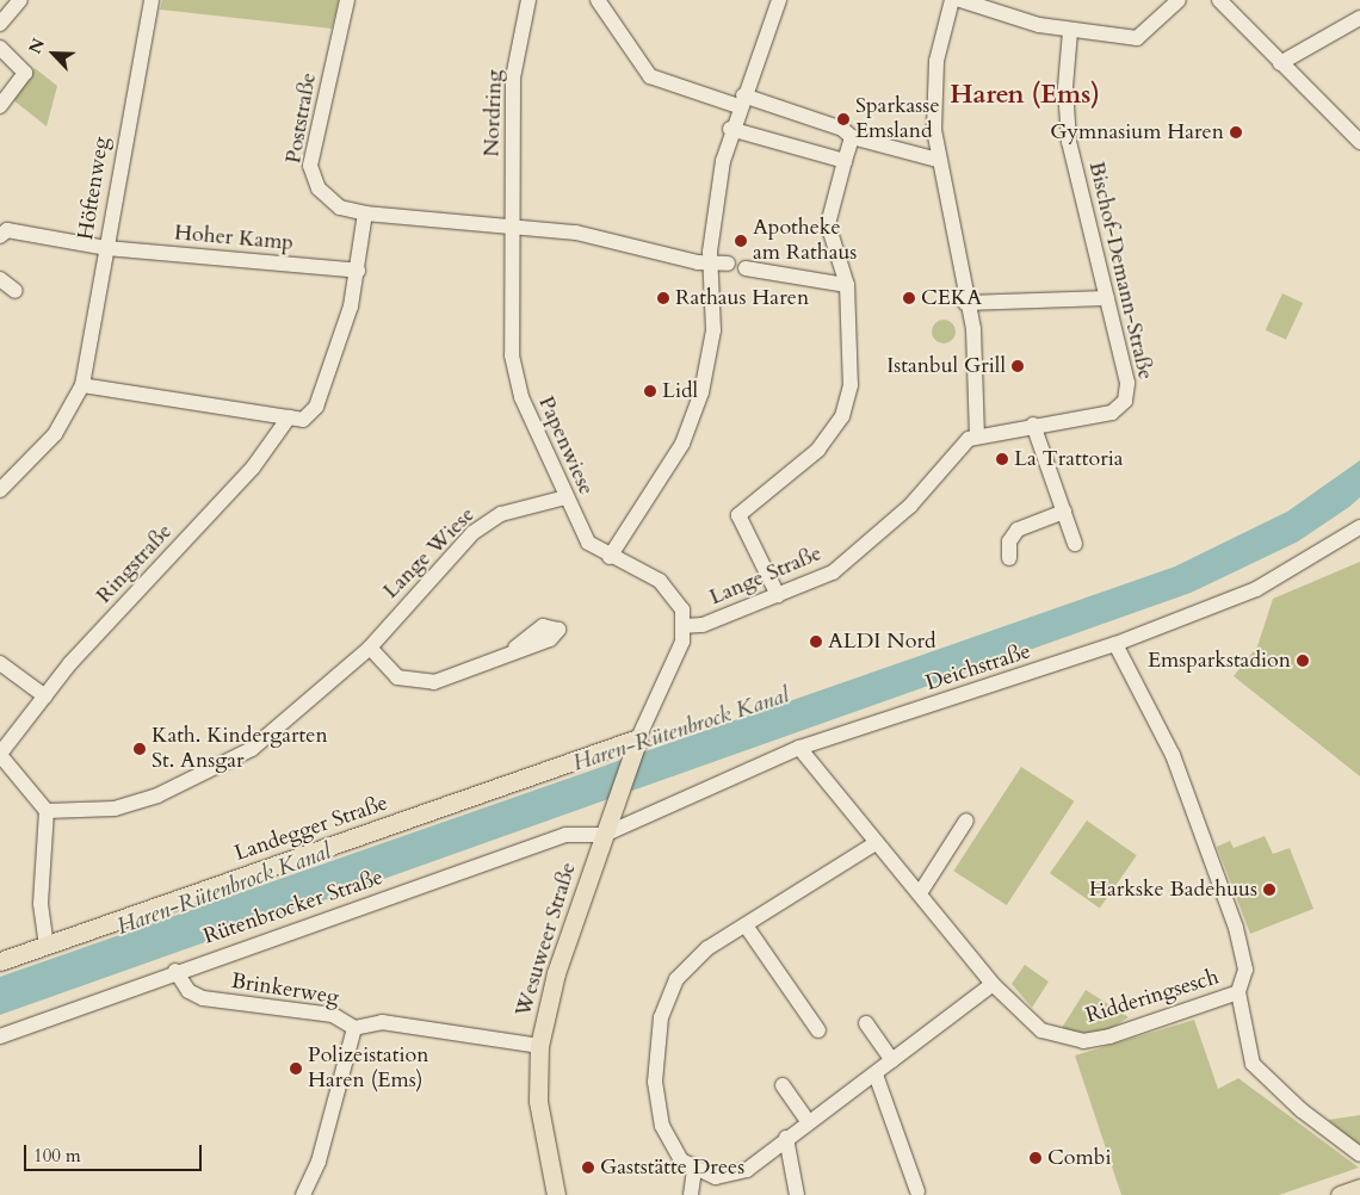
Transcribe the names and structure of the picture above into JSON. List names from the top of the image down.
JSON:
{
  "streets": {
    "main road": ["Landegger Straße", "Wesuweer Straße"],
    "street": [
      "Nordring",
      "Poststraße",
      "Höftenweg",
      "Hoher Kamp",
      "Bischof-Demann-Straße",
      "Papenwiese",
      "Lange Wiese",
      "Ringstraße",
      "Lange Straße",
      "Deichstraße",
      "Rütenbrocker Straße",
      "Brinkerweg",
      "Ridderingsesch"
    ]
  },
  "crossings": [
    ["Nordring", "Papenwiese"],
    ["Höftenweg", "Hoher Kamp"],
    ["Bischof-Demann-Straße", "Lange Straße"],
    ["Papenwiese", "Lange Wiese"],
    ["Papenwiese", "Lange Straße"],
    ["Deichstraße", "Rütenbrocker Straße"],
    ["Deichstraße", "Wesuweer Straße"],
    ["Deichstraße", "Ridderingsesch"],
    ["Landegger Straße", "Wesuweer Straße"],
    ["Rütenbrocker Straße", "Wesuweer Straße"],
    ["Rütenbrocker Straße", "Brinkerweg"],
    ["Wesuweer Straße", "Brinkerweg"]
  ],
  "districts": ["Haren (Ems)"],
  "water": ["Haren-Rütenbrock Kanal"],
  "places": [
    "Sparkasse Emsland",
    "Gymnasium Haren",
    "Apotheke am Rathaus",
    "Rathaus Haren",
    "CEKA",
    "Istanbul Grill",
    "Lidl",
    "La Trattoria",
    "ALDI Nord",
    "Emsparkstadion",
    "Kath. Kindergarten St. Ansgar",
    "Harkske Badehuus",
    "Polizeistation Haren (Ems)",
    "Combi",
    "Gaststätte Drees"
  ],
  "scale_bar": "100 m",
  "north": "top left"
}
